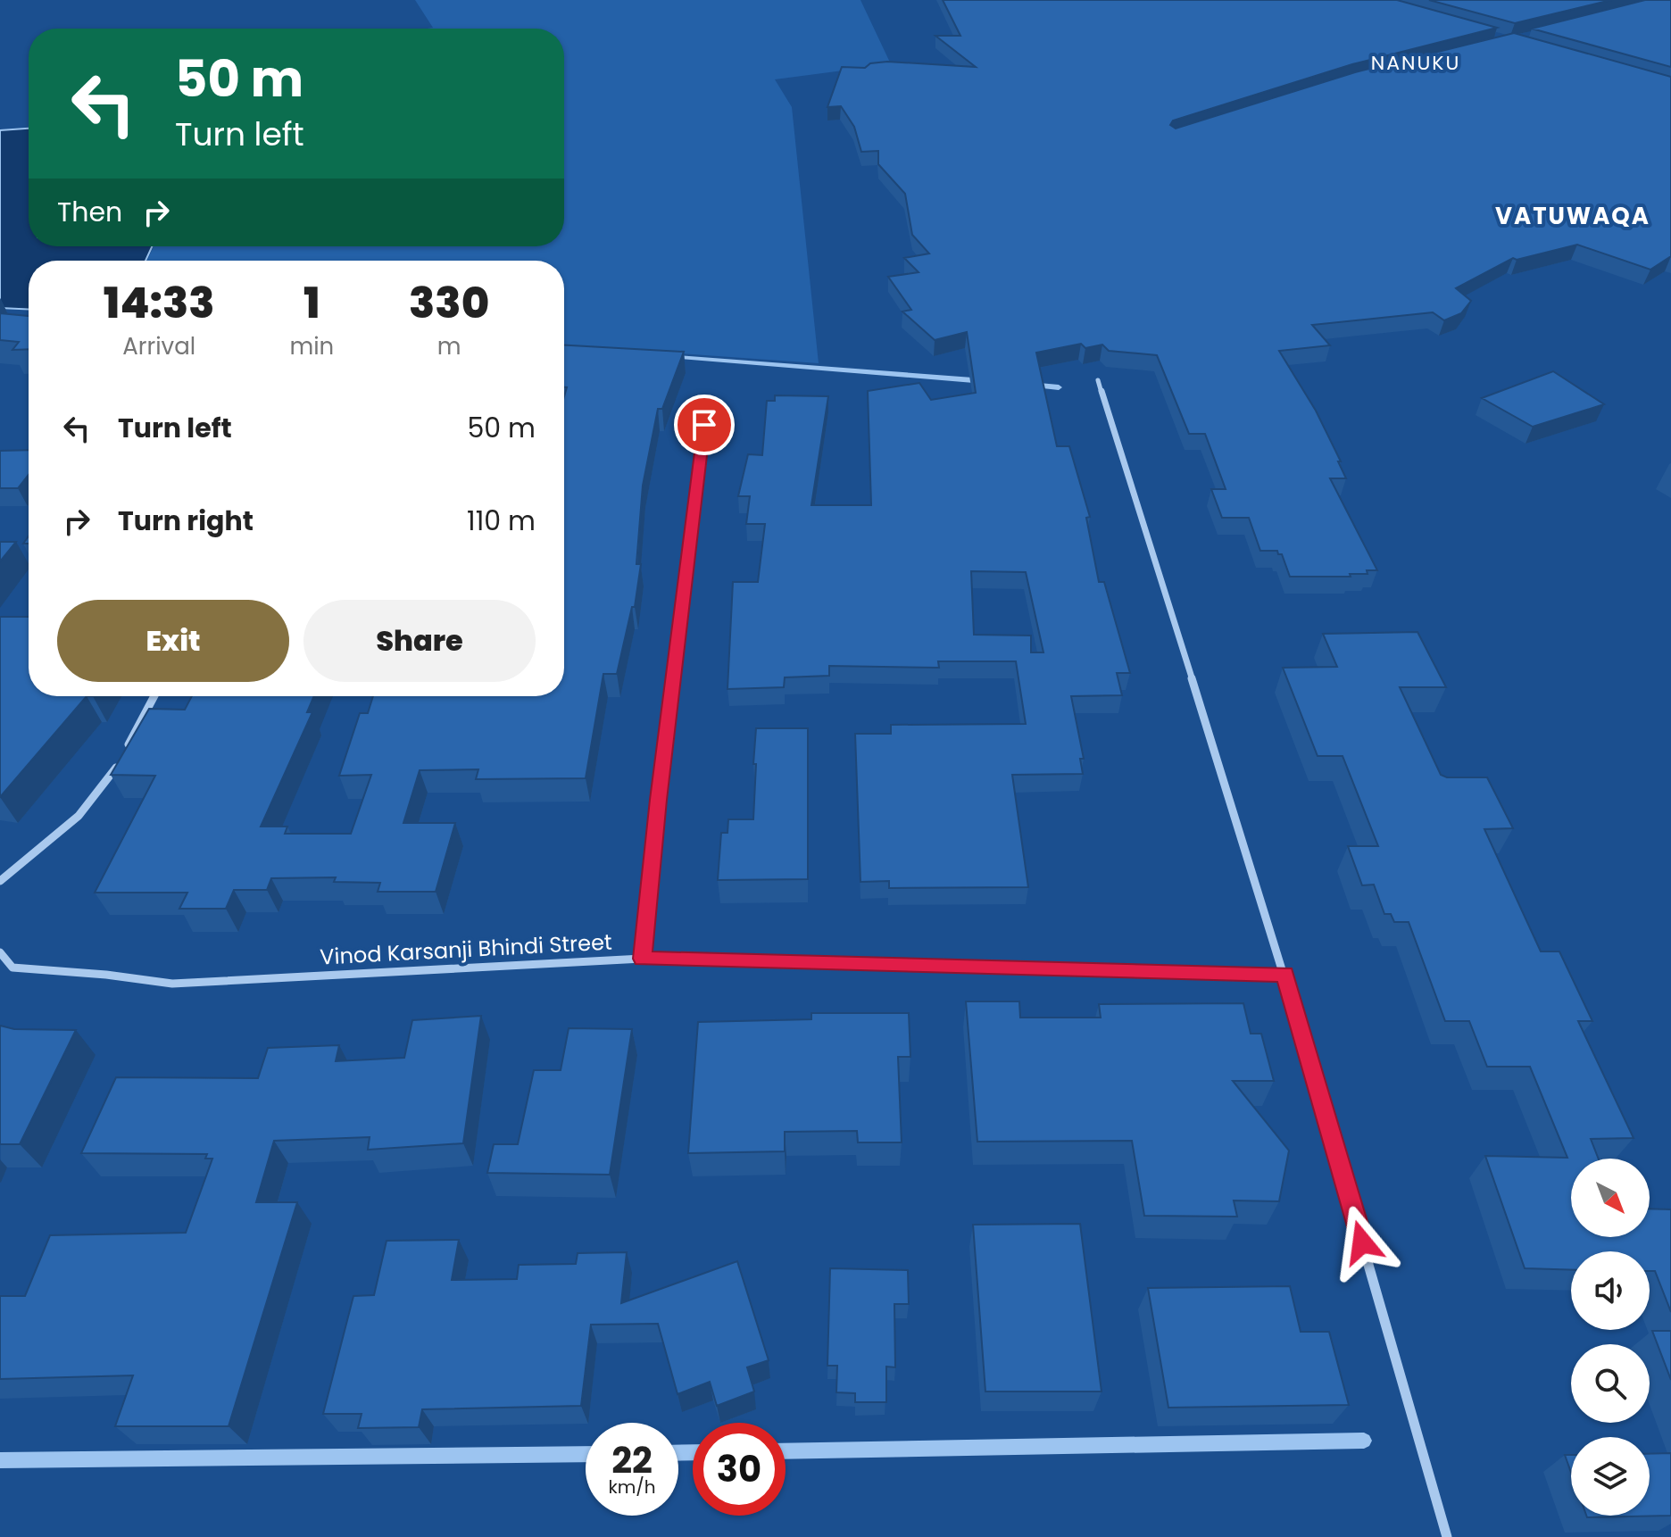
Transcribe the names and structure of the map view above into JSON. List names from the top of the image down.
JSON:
{
  "streets": {
    "street": ["Vinod Karsanji Bhindi Street"]
  },
  "districts": ["NANUKU", "VATUWAQA"],
  "north": "bottom right",
  "page": {
    "turn": ["50 m", "Turn left"],
    "then": "Then",
    "eta": [
      "14:33",
      "Arrival",
      "1",
      "min",
      "330",
      "m"
    ],
    "list": [
      {
        "name": "Turn left",
        "value": "50 m"
      },
      {
        "name": "Turn right",
        "value": "110 m"
      }
    ],
    "buttons": ["Exit", "Share"],
    "speed": "22 km/h",
    "limit": "30"
  }
}
